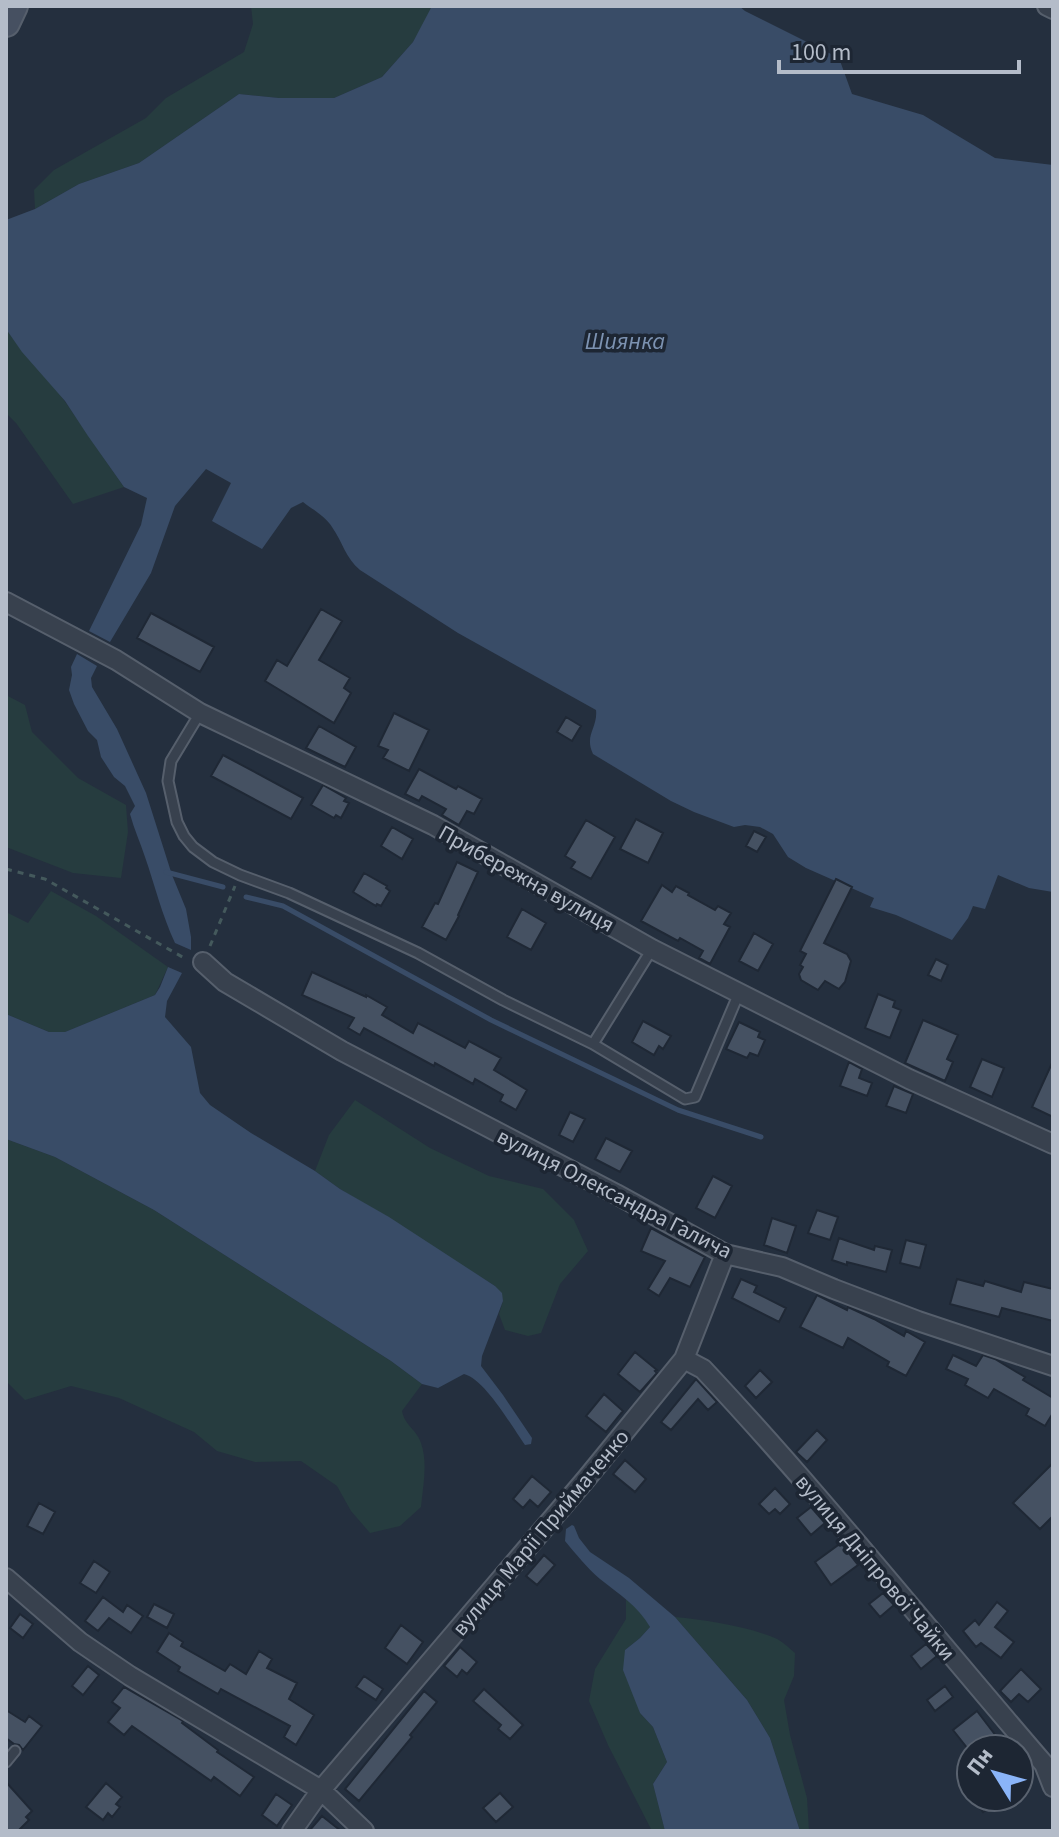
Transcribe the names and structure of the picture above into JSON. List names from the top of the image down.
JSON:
{
  "streets": {
    "street": [
      "Прибережна вулиця",
      "вулиця Олександра Галича",
      "вулиця Марії Приймаченко",
      "вулиця Дніпрової Чайки"
    ]
  },
  "crossings": [
    ["вулиця Олександра Галича", "вулиця Марії Приймаченко"],
    ["вулиця Марії Приймаченко", "вулиця Дніпрової Чайки"]
  ],
  "water": ["Шиянка"],
  "scale_bar": "100 m",
  "north": "top left"
}
